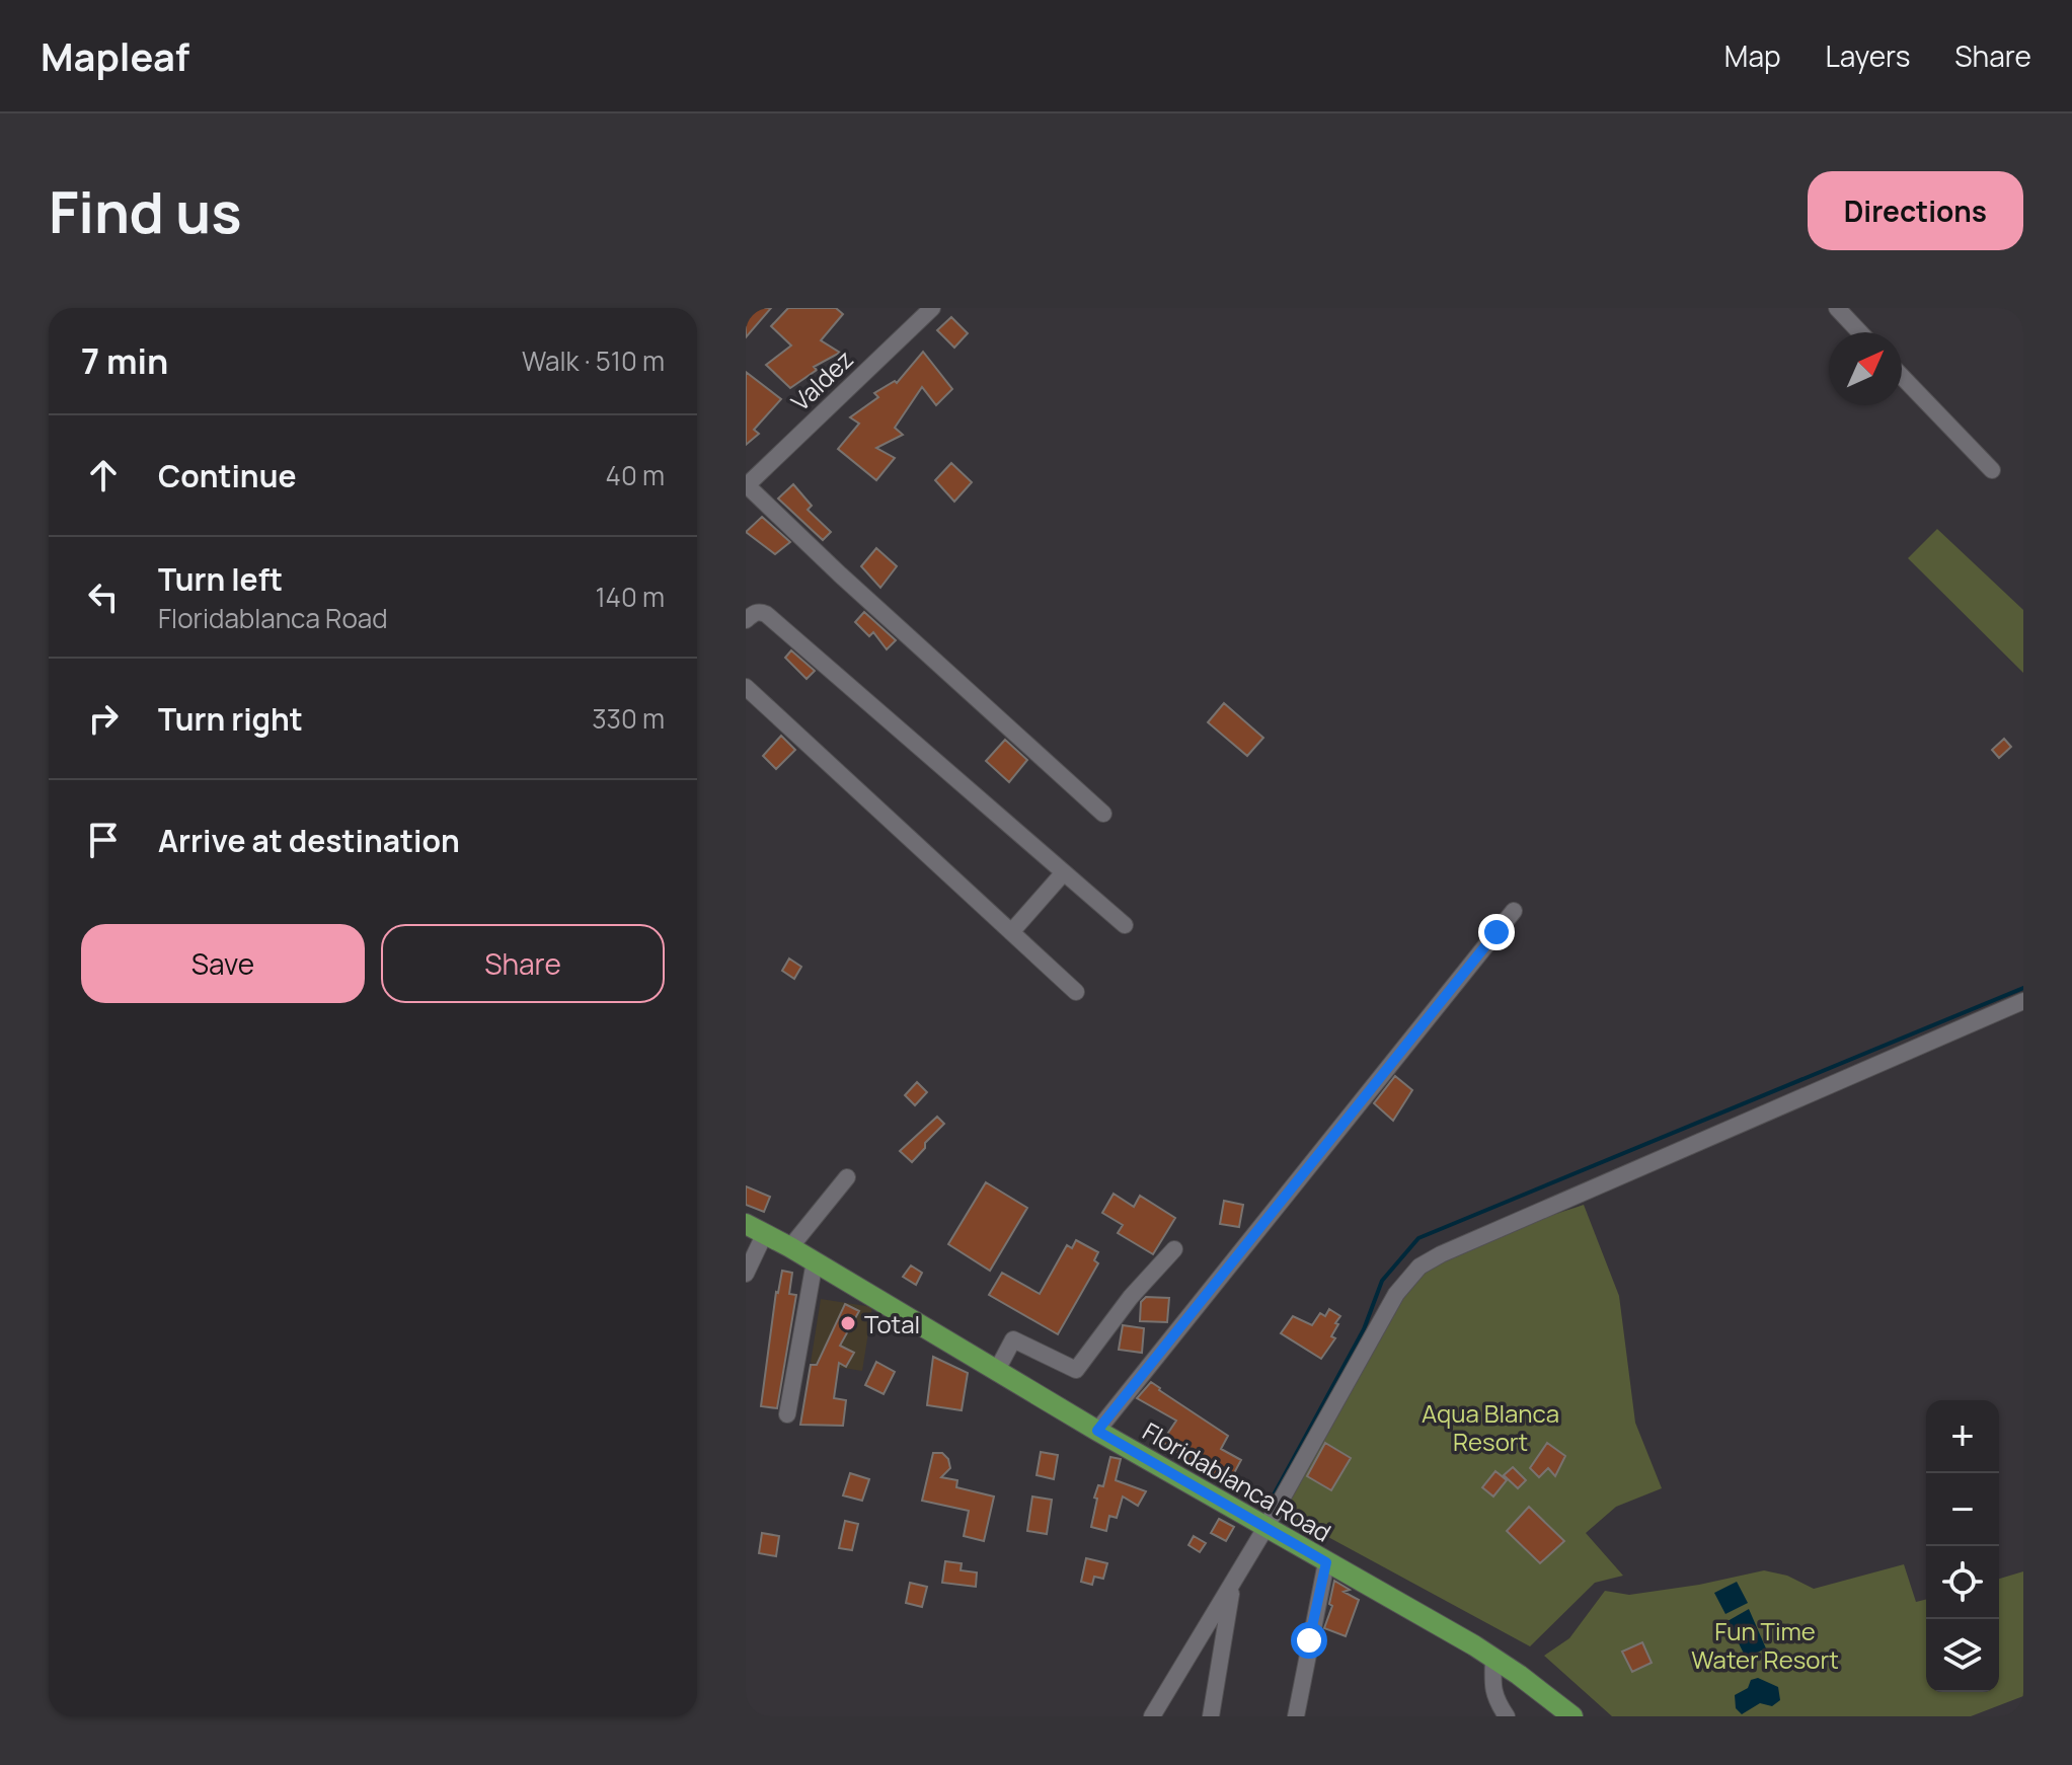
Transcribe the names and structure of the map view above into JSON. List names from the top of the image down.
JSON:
{
  "streets": {
    "main road": ["Floridablanca Road"],
    "street": ["Valdez"]
  },
  "parks": ["Aqua Blanca Resort", "Fun Time Water Resort"],
  "places": ["Total"],
  "north": "top right",
  "page": {
    "header": "Mapleaf",
    "nav": ["Map", "Layers", "Share"],
    "buttons": [
      "Directions",
      ["Save", "Share"]
    ],
    "title": "Find us",
    "heading": ["7 min", "Walk · 510 m"],
    "list": [
      ["Continue", "40 m"],
      ["Turn left", "Floridablanca Road", "140 m"],
      ["Turn right", "330 m"],
      "Arrive at destination"
    ],
    "map_buttons": ["+", "−"]
  }
}
